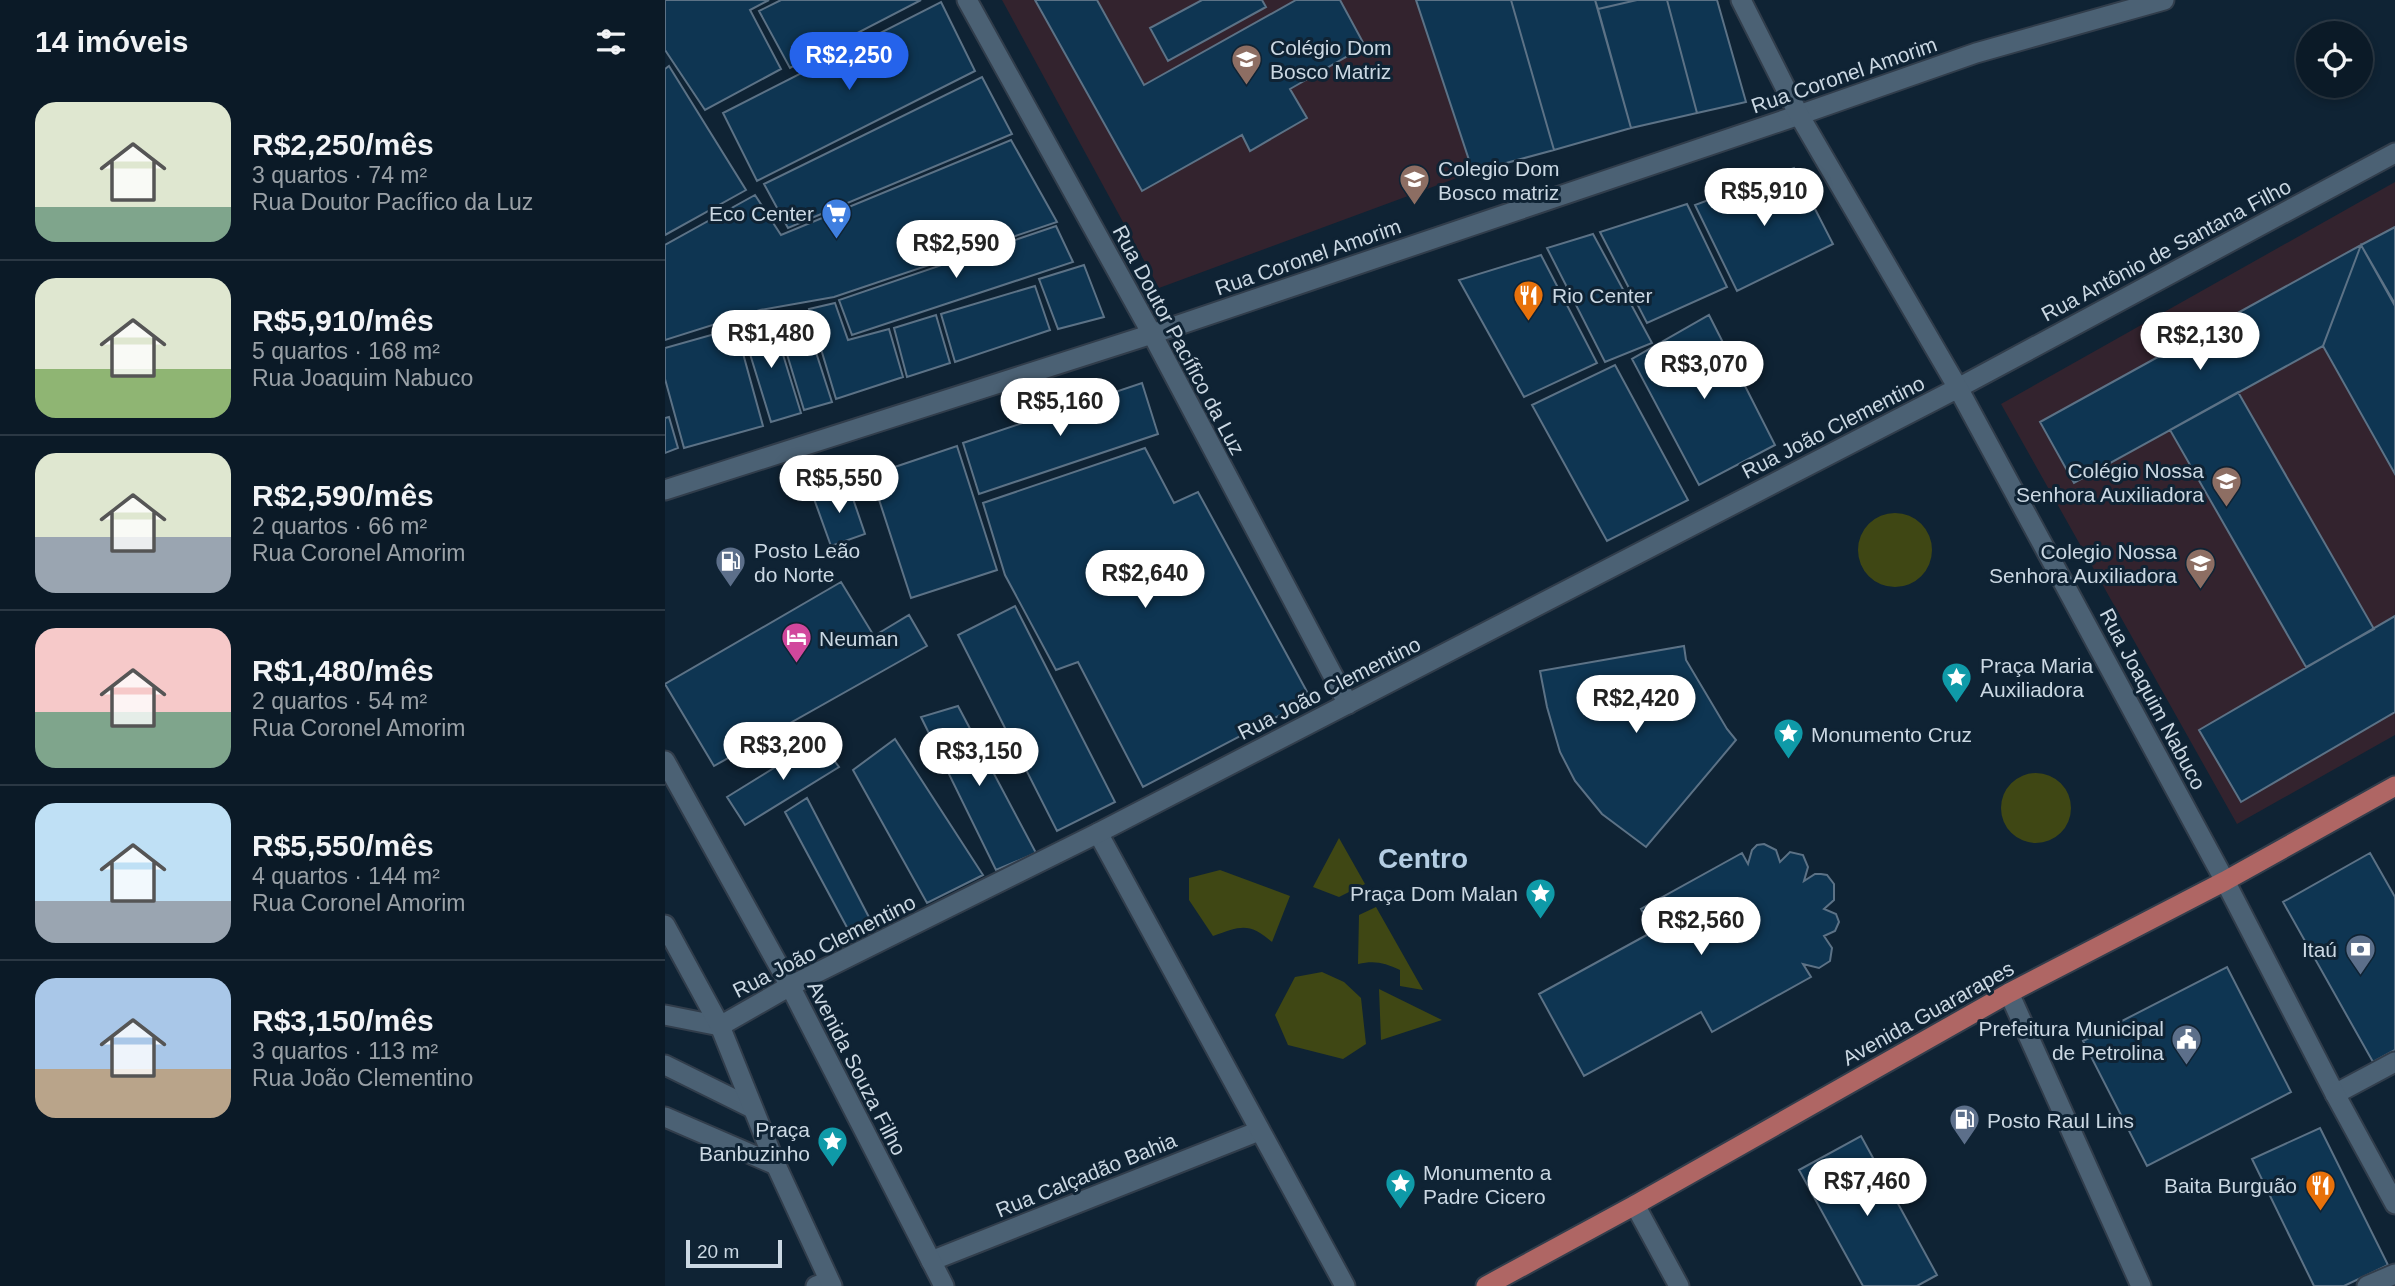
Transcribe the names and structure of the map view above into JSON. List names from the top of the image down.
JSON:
{
  "streets": {
    "main road": ["Avenida Guararapes"],
    "street": [
      "Rua Coronel Amorim",
      "Rua Antônio de Santana Filho",
      "Rua Doutor Pacífico da Luz",
      "Rua João Clementino",
      "Rua Joaquim Nabuco",
      "Avenida Souza Filho",
      "Rua Calçadão Bahia"
    ]
  },
  "crossings": [
    ["Rua Coronel Amorim", "Rua Doutor Pacífico da Luz"],
    ["Rua Coronel Amorim", "Rua Joaquim Nabuco"],
    ["Rua Antônio de Santana Filho", "Rua João Clementino"],
    ["Rua Antônio de Santana Filho", "Rua Joaquim Nabuco"],
    ["Rua Doutor Pacífico da Luz", "Rua João Clementino"],
    ["Rua João Clementino", "Rua Joaquim Nabuco"],
    ["Rua João Clementino", "Avenida Souza Filho"],
    ["Rua Joaquim Nabuco", "Avenida Guararapes"],
    ["Avenida Souza Filho", "Rua Calçadão Bahia"]
  ],
  "districts": ["Centro"],
  "places": {
    "school or university": [
      "Colégio Dom Bosco Matriz",
      "Colegio Dom Bosco matriz",
      "Colégio Nossa Senhora Auxiliadora",
      "Colegio Nossa Senhora Auxiliadora"
    ],
    "supermarket": ["Eco Center"],
    "restaurant": ["Rio Center", "Baita Burguão"],
    "fuel station": ["Posto Leão do Norte", "Posto Raul Lins"],
    "hotel": ["Neuman"],
    "place": [
      "Praça Maria Auxiliadora",
      "Monumento Cruz",
      "Praça Dom Malan",
      "Praça Banbuzinho",
      "Monumento a Padre Cicero"
    ],
    "bank": ["Itaú"],
    "public building": ["Prefeitura Municipal de Petrolina"]
  },
  "scale_bar": "20 m",
  "page": {
    "heading": "14 imóveis",
    "price": [
      "R$2,250",
      "R$5,910",
      "R$2,590",
      "R$1,480",
      "R$2,130",
      "R$3,070",
      "R$5,160",
      "R$5,550",
      "R$2,640",
      "R$2,420",
      "R$3,200",
      "R$3,150",
      "R$2,560",
      "R$7,460"
    ],
    "list": [
      {
        "name": "R$2,250/mês",
        "note": "3 quartos · 74 m² · Rua Doutor Pacífico da Luz"
      },
      {
        "name": "R$5,910/mês",
        "note": "5 quartos · 168 m² · Rua Joaquim Nabuco"
      },
      {
        "name": "R$2,590/mês",
        "note": "2 quartos · 66 m² · Rua Coronel Amorim"
      },
      {
        "name": "R$1,480/mês",
        "note": "2 quartos · 54 m² · Rua Coronel Amorim"
      },
      {
        "name": "R$5,550/mês",
        "note": "4 quartos · 144 m² · Rua Coronel Amorim"
      },
      {
        "name": "R$3,150/mês",
        "note": "3 quartos · 113 m² · Rua João Clementino"
      }
    ],
    "scale": "20 m"
  }
}
